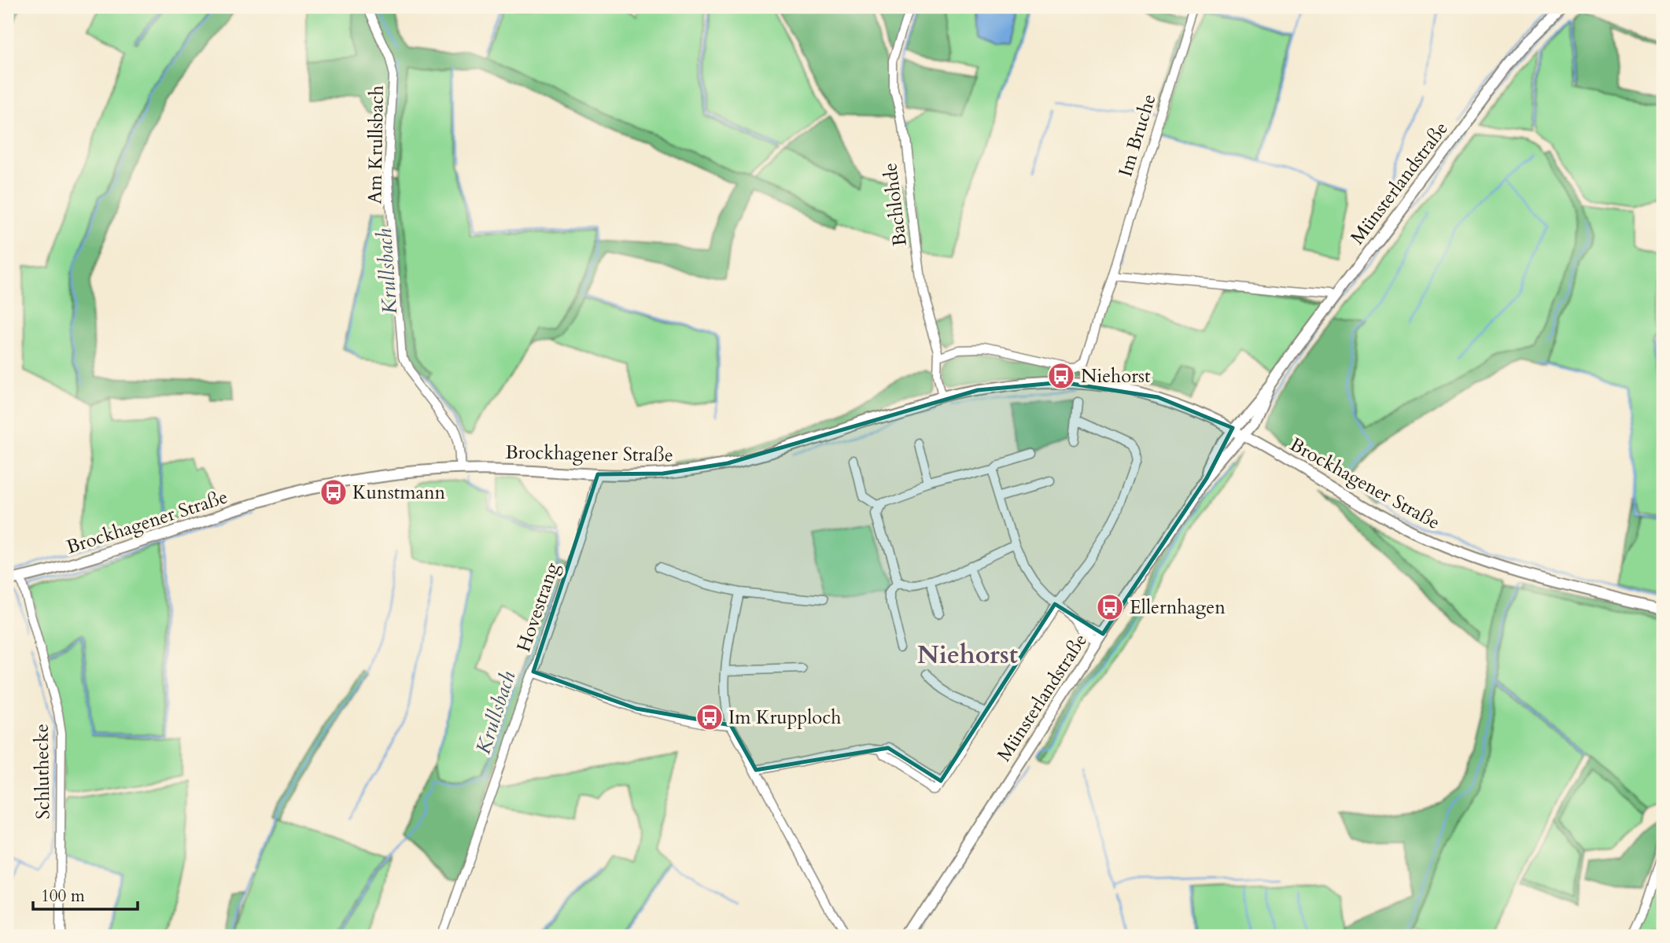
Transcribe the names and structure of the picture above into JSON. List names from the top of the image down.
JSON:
{
  "streets": {
    "main road": ["Münsterlandstraße", "Brockhagener Straße"],
    "street": [
      "Im Bruche",
      "Am Krullsbach",
      "Bachlohde",
      "Hovestrang",
      "Schluthecke"
    ]
  },
  "crossings": [
    ["Im Bruche", "Bachlohde"],
    ["Am Krullsbach", "Brockhagener Straße"],
    ["Münsterlandstraße", "Brockhagener Straße"],
    ["Bachlohde", "Brockhagener Straße"],
    ["Brockhagener Straße", "Hovestrang"],
    ["Brockhagener Straße", "Schluthecke"]
  ],
  "districts": ["Niehorst"],
  "water": ["Krullsbach"],
  "places": {
    "bus stop": [
      "Niehorst",
      "Kunstmann",
      "Ellernhagen",
      "Im Krupploch"
    ]
  },
  "scale_bar": "100 m"
}
